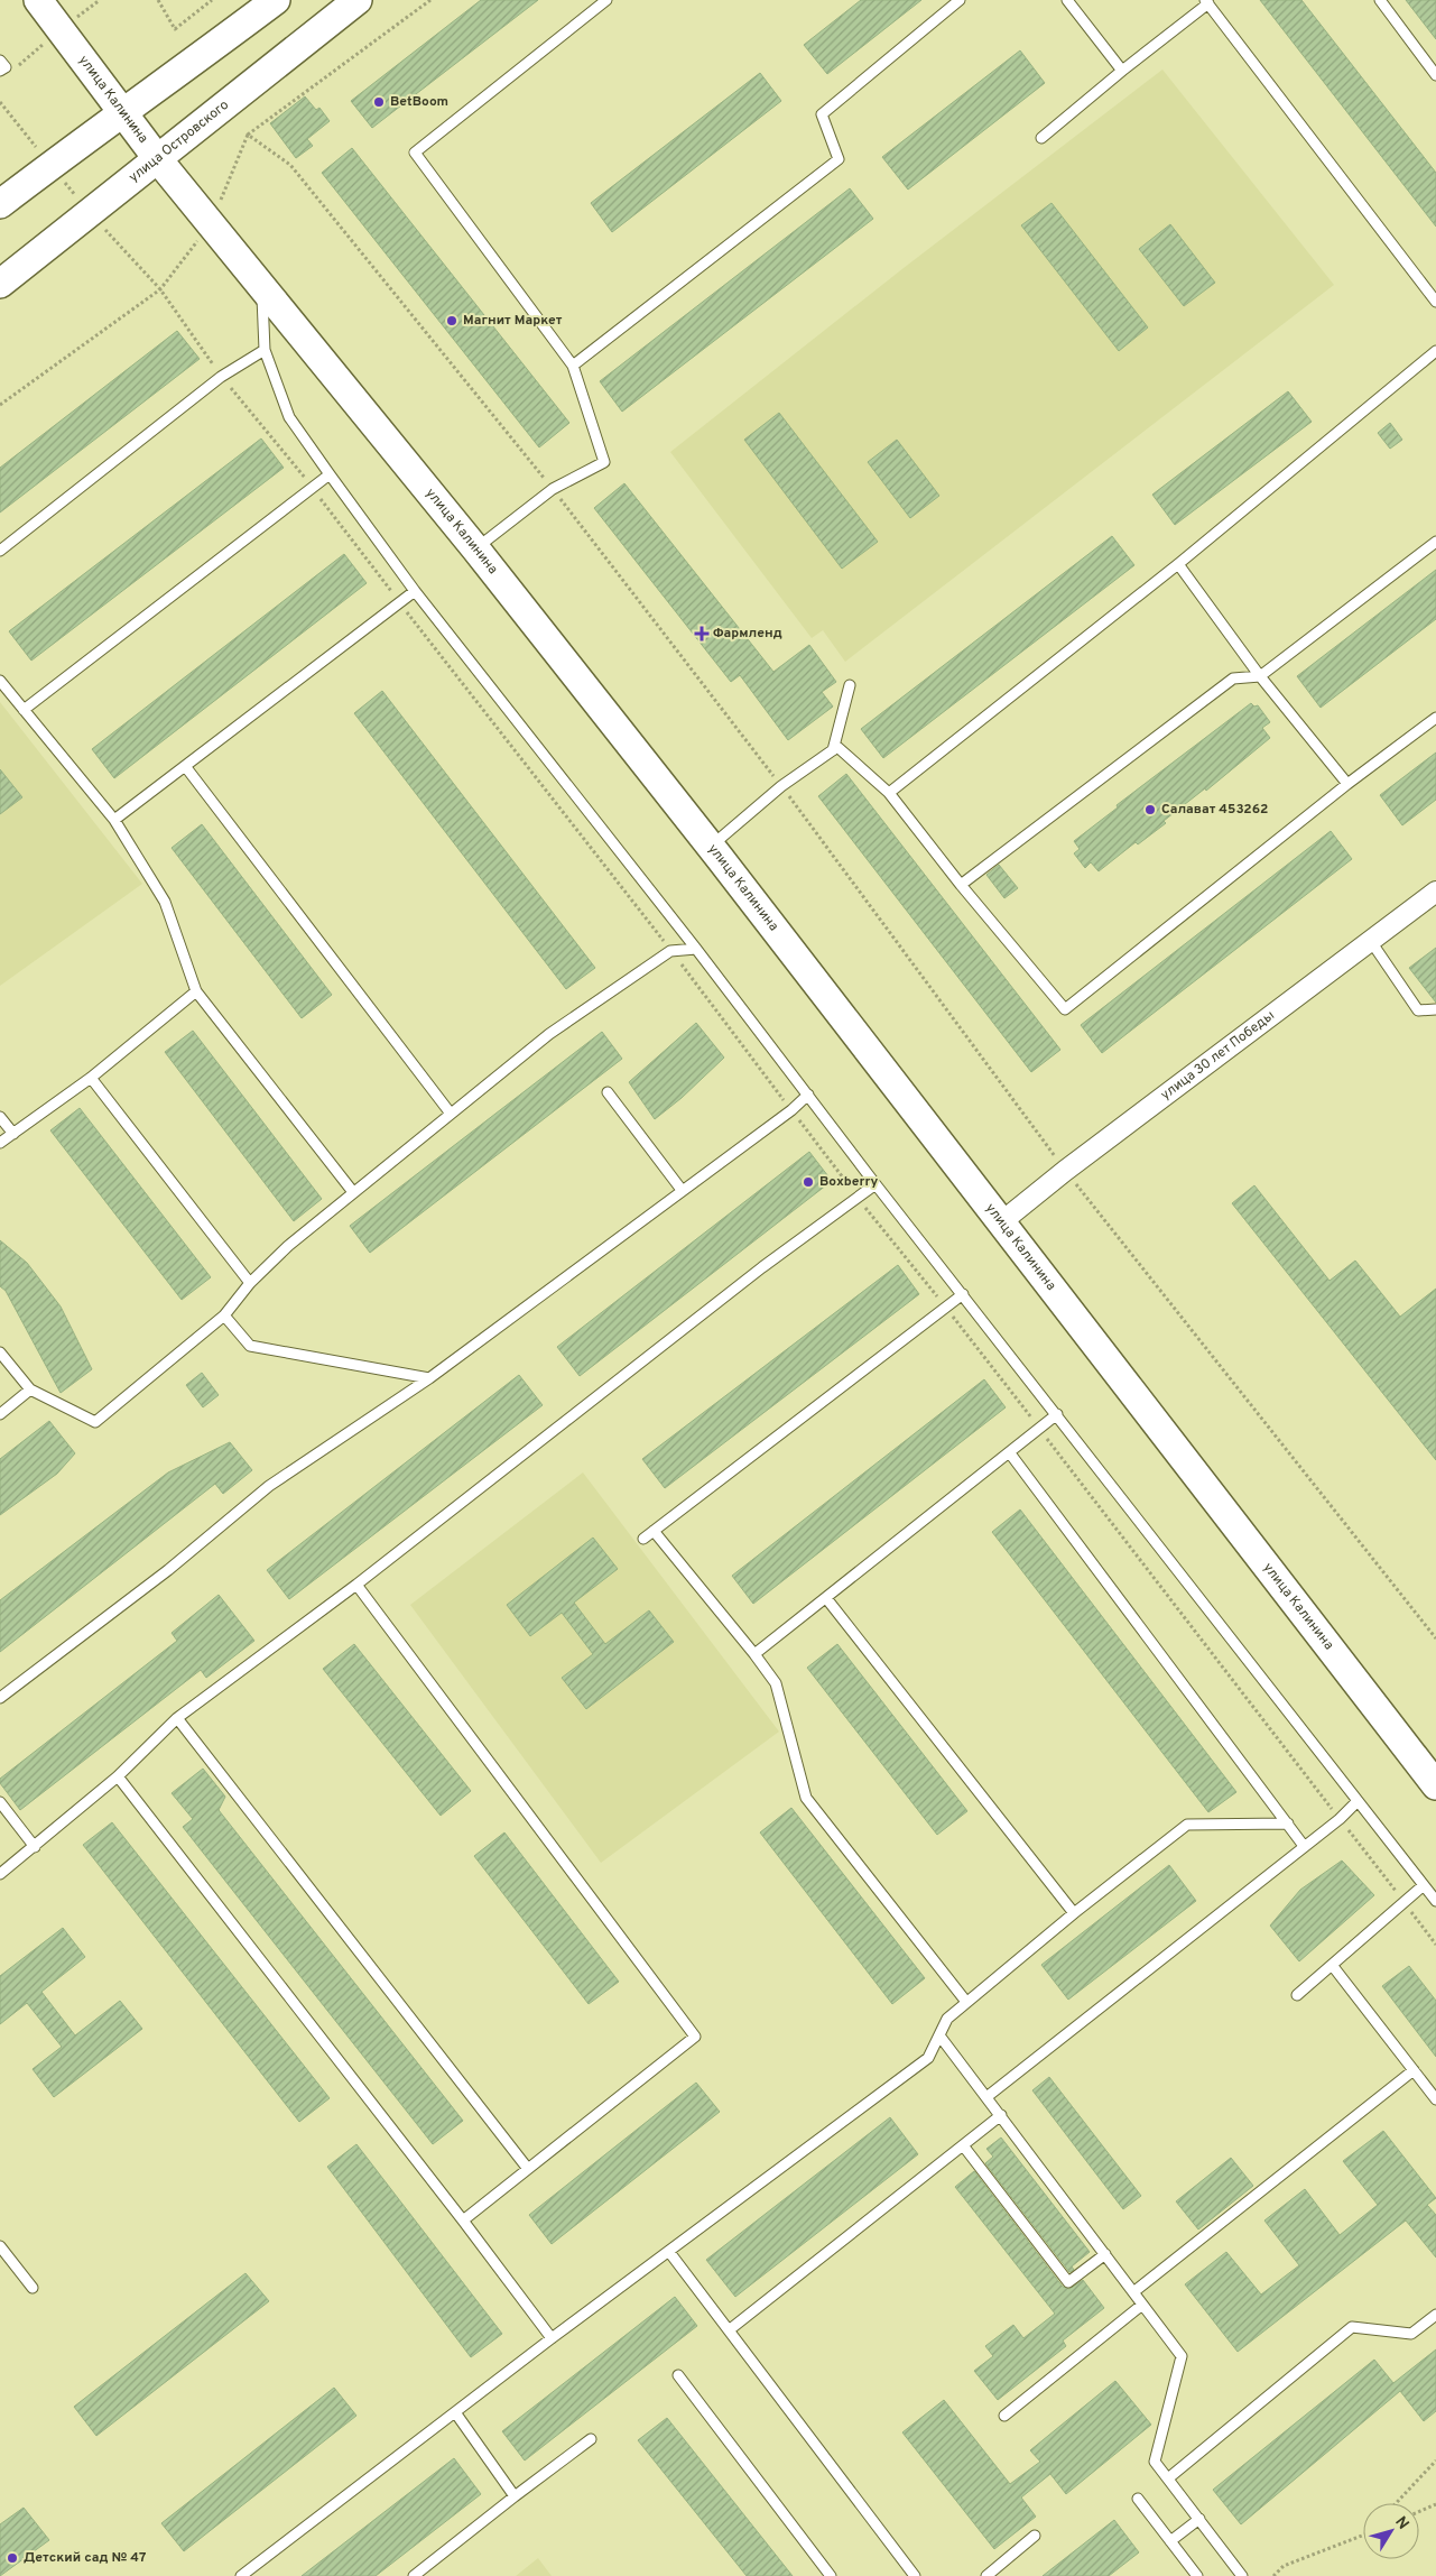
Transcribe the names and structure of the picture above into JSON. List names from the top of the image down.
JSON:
{
  "streets": {
    "street": ["улица Калинина", "улица Островского", "улица 30 лет Победы"]
  },
  "crossings": [
    ["улица Калинина", "улица Островского"],
    ["улица Калинина", "улица 30 лет Победы"]
  ],
  "places": {
    "other": [
      "BetBoom",
      "Магнит Маркет",
      "Салават 453262",
      "Boxberry",
      "Детский сад № 47"
    ],
    "health": ["Фармленд"]
  },
  "north": "top right"
}
